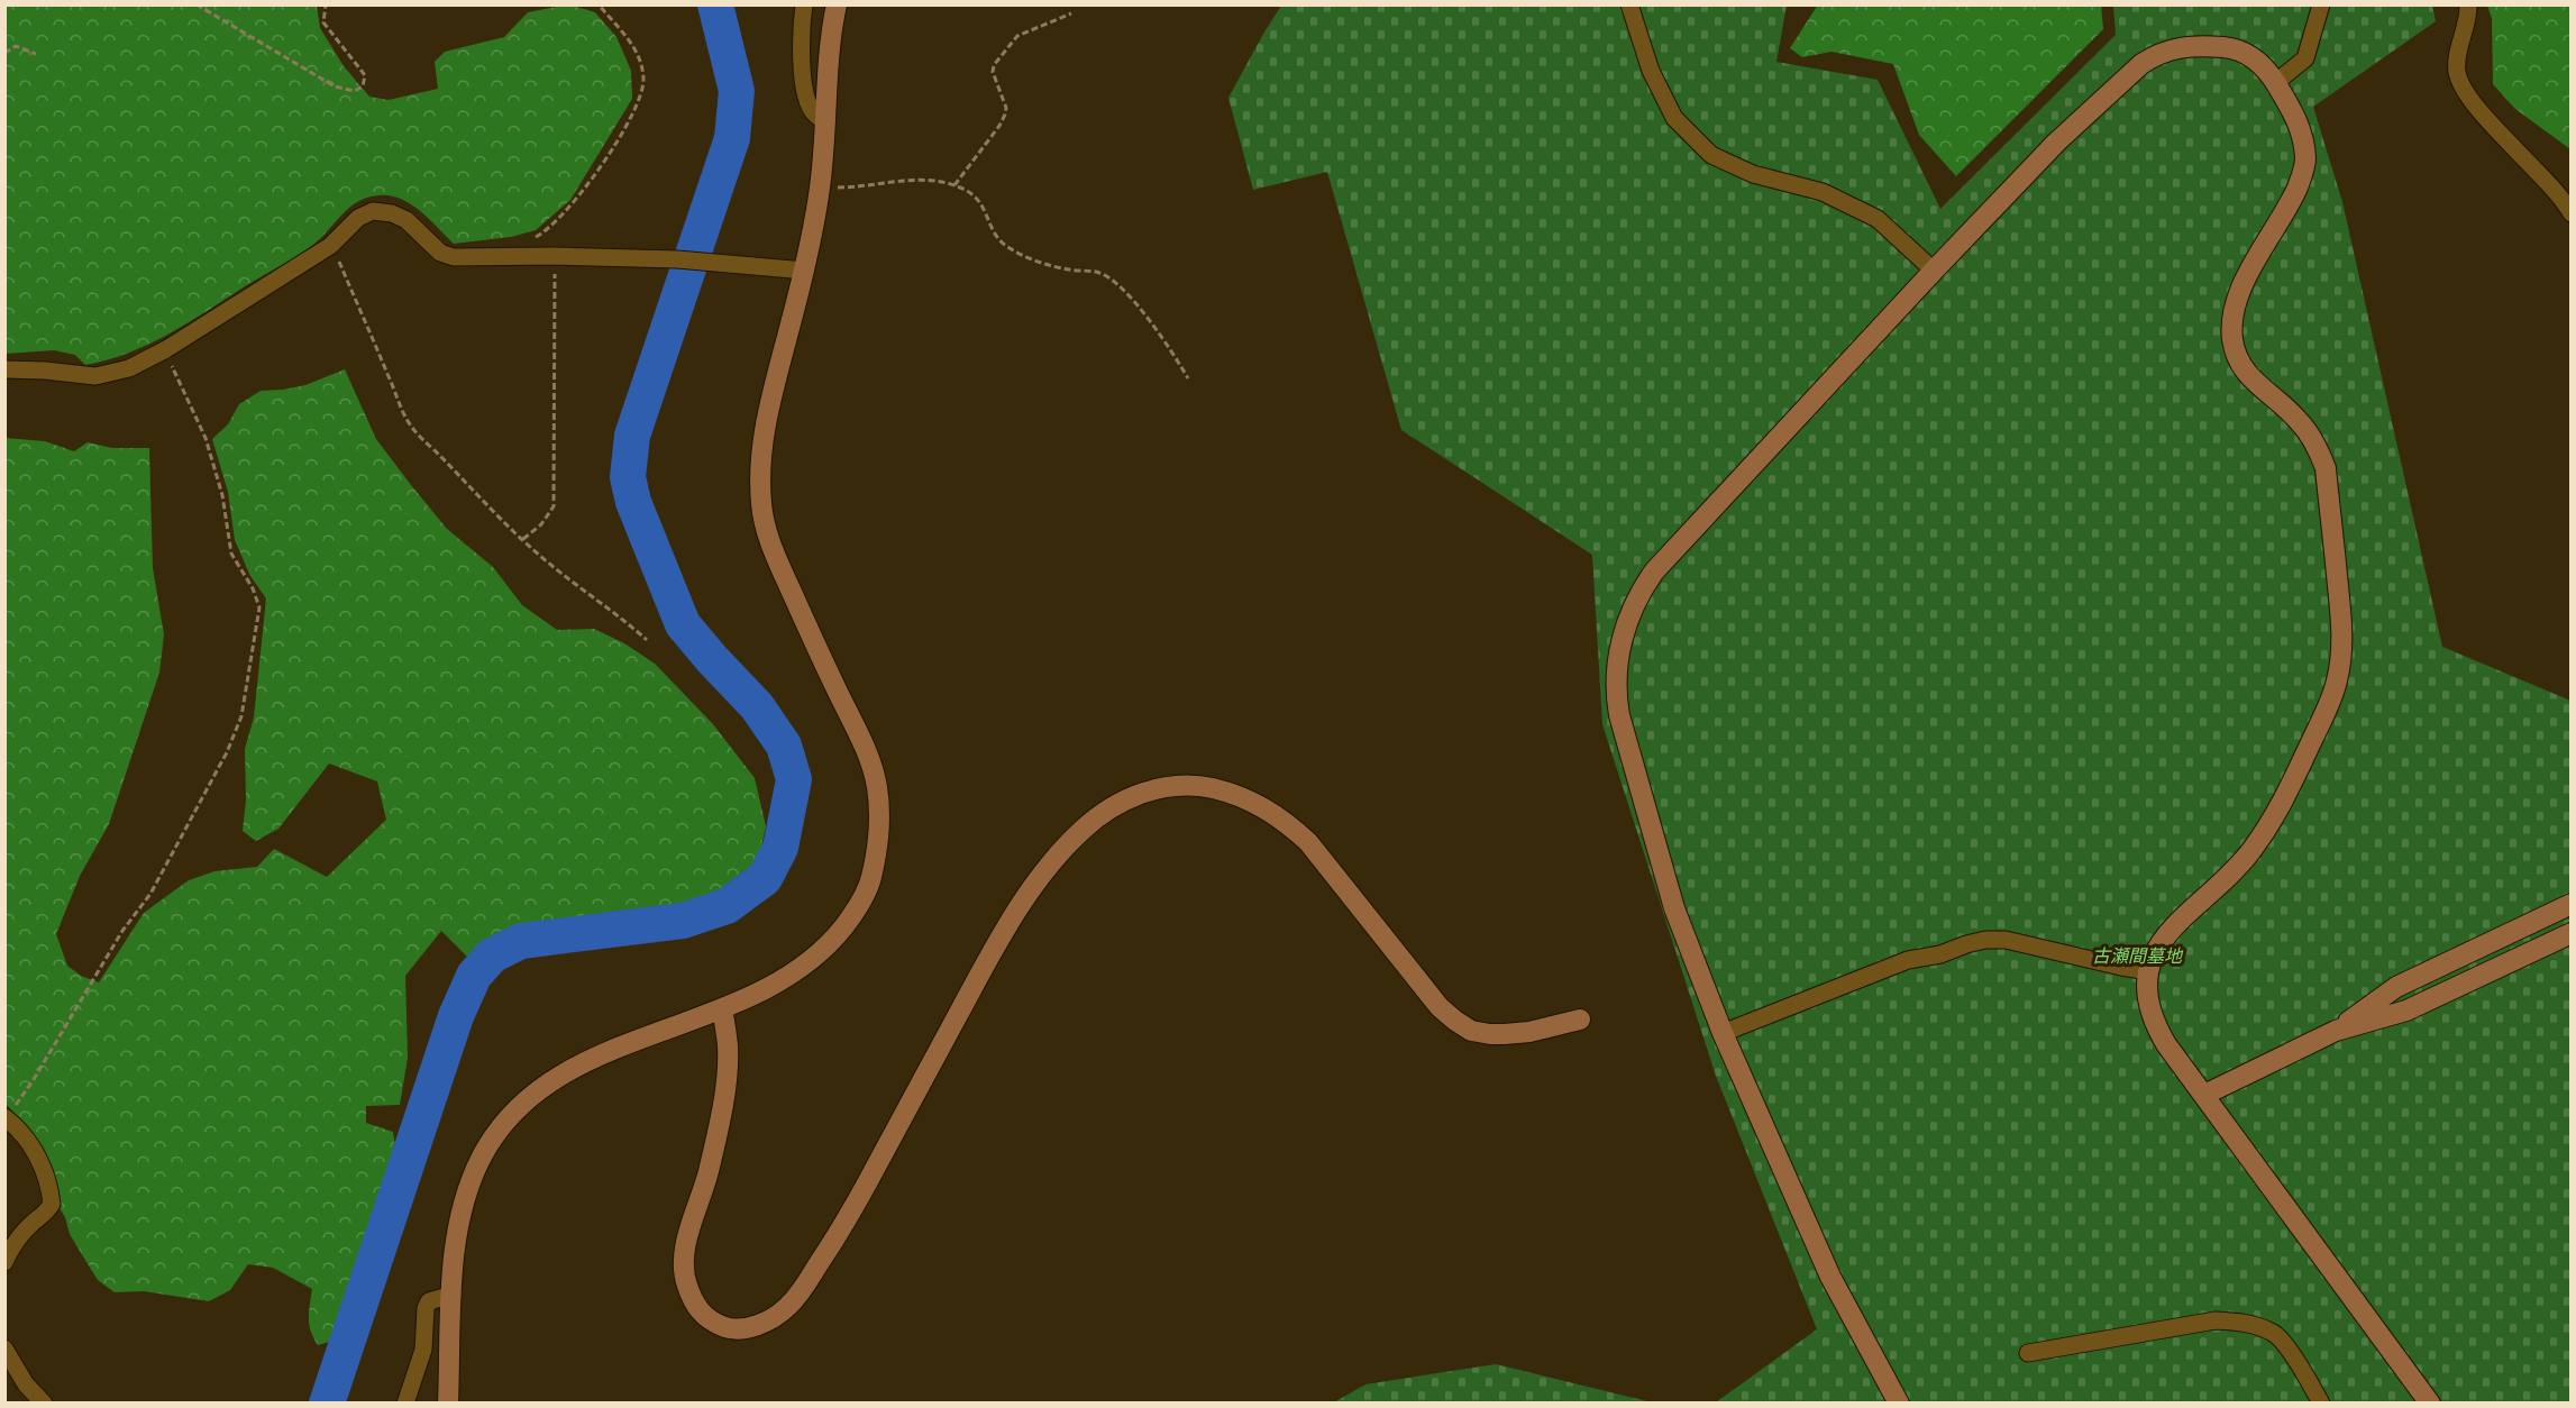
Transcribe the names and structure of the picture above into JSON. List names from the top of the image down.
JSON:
{
  "parks": ["古瀬間墓地"]
}
